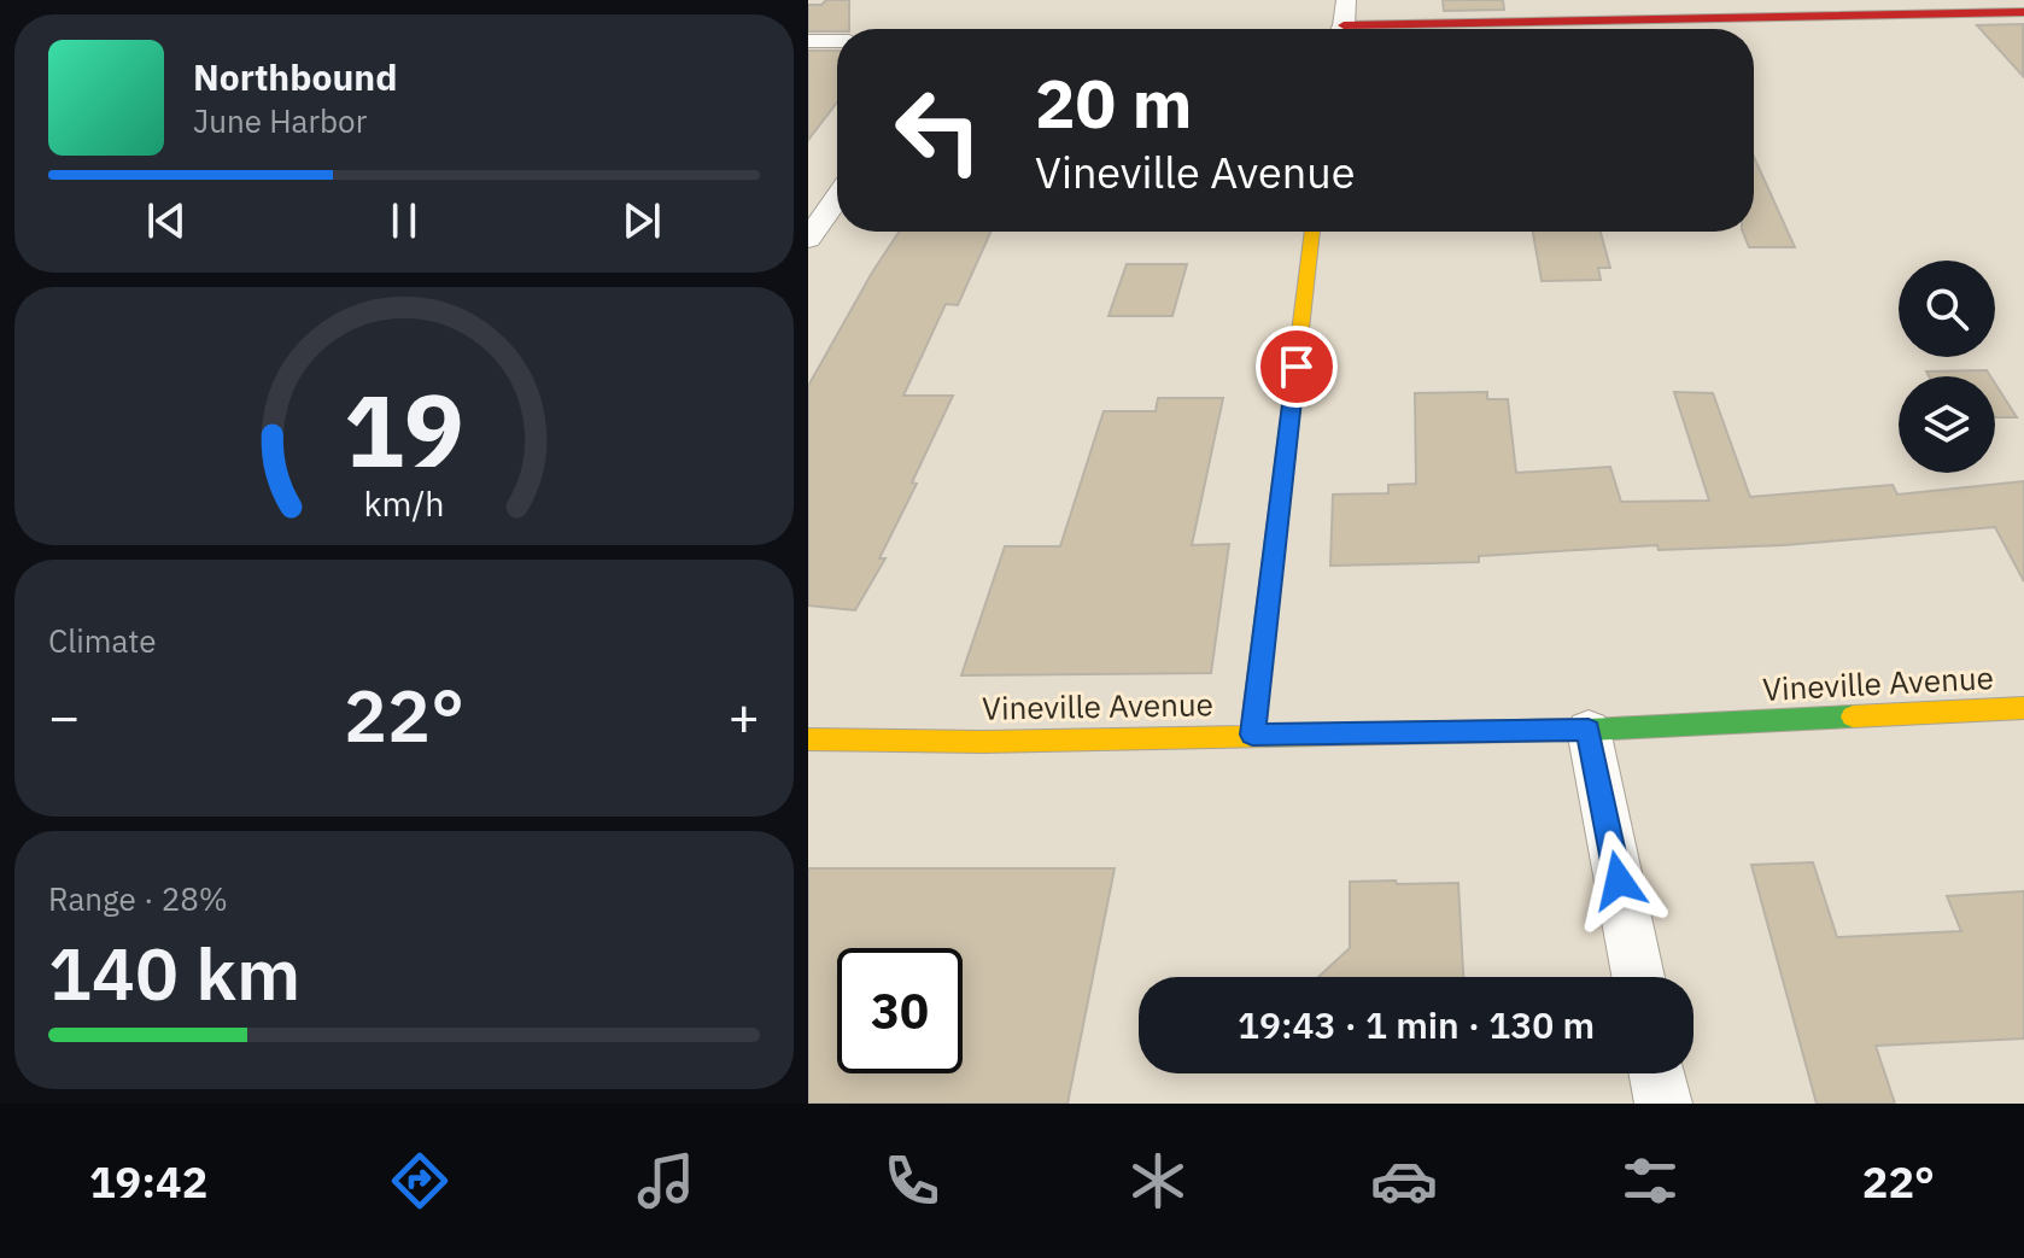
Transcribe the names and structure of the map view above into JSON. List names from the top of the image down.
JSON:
{
  "streets": {
    "street": ["Vineville Avenue"]
  },
  "page": {
    "turn": ["20 m", "Vineville Avenue"],
    "song": ["Northbound", "June Harbor"],
    "tile": [
      "Climate",
      ["Range · 28%", "140 km"]
    ],
    "heat": ["−", "22°", "+"],
    "limit": "30",
    "trip": "19:43 · 1 min · 130 m",
    "tabs": ["19:42", "22°"],
    "gauge": ["19", "km/h"]
  }
}
